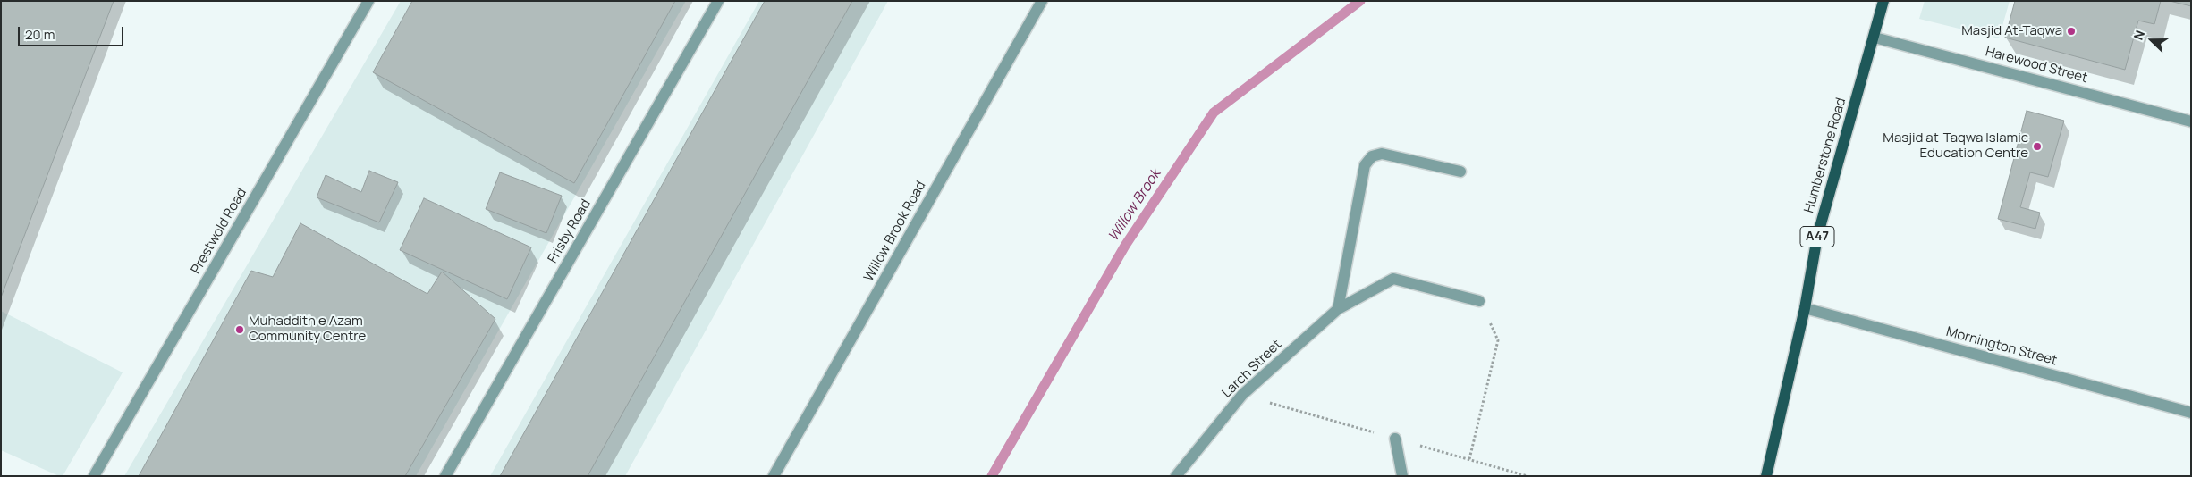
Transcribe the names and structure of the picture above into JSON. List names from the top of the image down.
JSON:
{
  "streets": {
    "main road": ["Humberstone Road", "A47"],
    "street": [
      "Harewood Street",
      "Prestwold Road",
      "Frisby Road",
      "Willow Brook Road",
      "Mornington Street",
      "Larch Street"
    ]
  },
  "crossings": [
    ["Harewood Street", "Humberstone Road"],
    ["Humberstone Road", "Mornington Street"]
  ],
  "water": ["Willow Brook"],
  "places": ["Masjid At-Taqwa", "Masjid at-Taqwa Islamic Education Centre", "Muhaddith e Azam Community Centre"],
  "scale_bar": "20 m",
  "north": "left"
}
